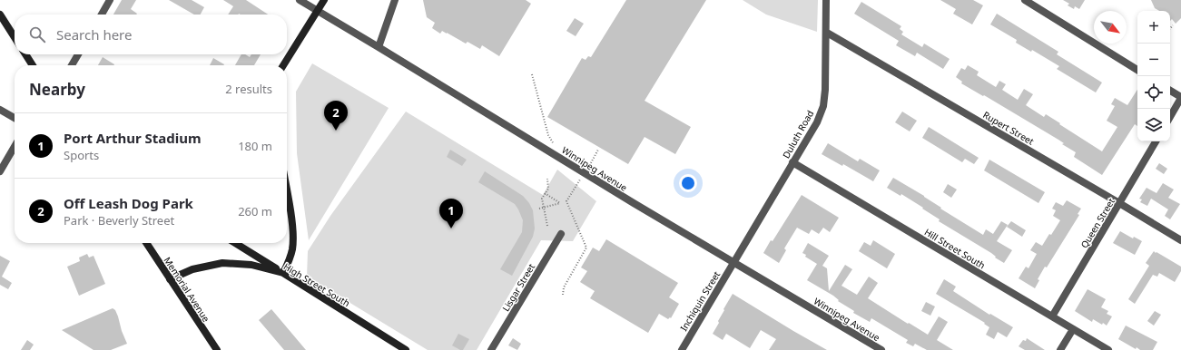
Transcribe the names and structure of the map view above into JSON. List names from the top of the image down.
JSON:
{
  "streets": {
    "street": [
      "Rupert Street",
      "Duluth Road",
      "Winnipeg Avenue",
      "Queen Street",
      "Hill Street South",
      "High Street South",
      "Lisgar Street",
      "Memorial Avenue",
      "Inchiquin Street"
    ]
  },
  "crossings": [
    ["Rupert Street", "Duluth Road"],
    ["Rupert Street", "Queen Street"],
    ["Duluth Road", "Winnipeg Avenue"],
    ["Duluth Road", "Hill Street South"],
    ["Duluth Road", "Inchiquin Street"],
    ["Winnipeg Avenue", "Inchiquin Street"],
    ["Queen Street", "Hill Street South"],
    ["High Street South", "Memorial Avenue"]
  ],
  "north": "bottom right",
  "page": {
    "map_buttons": ["+", "−"],
    "search": "Search here",
    "heading": ["Nearby", "2 results"],
    "pins": ["2", "1"],
    "list": [
      {
        "mark": "1",
        "name": "Port Arthur Stadium",
        "note": "Sports",
        "value": "180 m"
      },
      {
        "mark": "2",
        "name": "Off Leash Dog Park",
        "note": "Park · Beverly Street",
        "value": "260 m"
      }
    ]
  }
}
